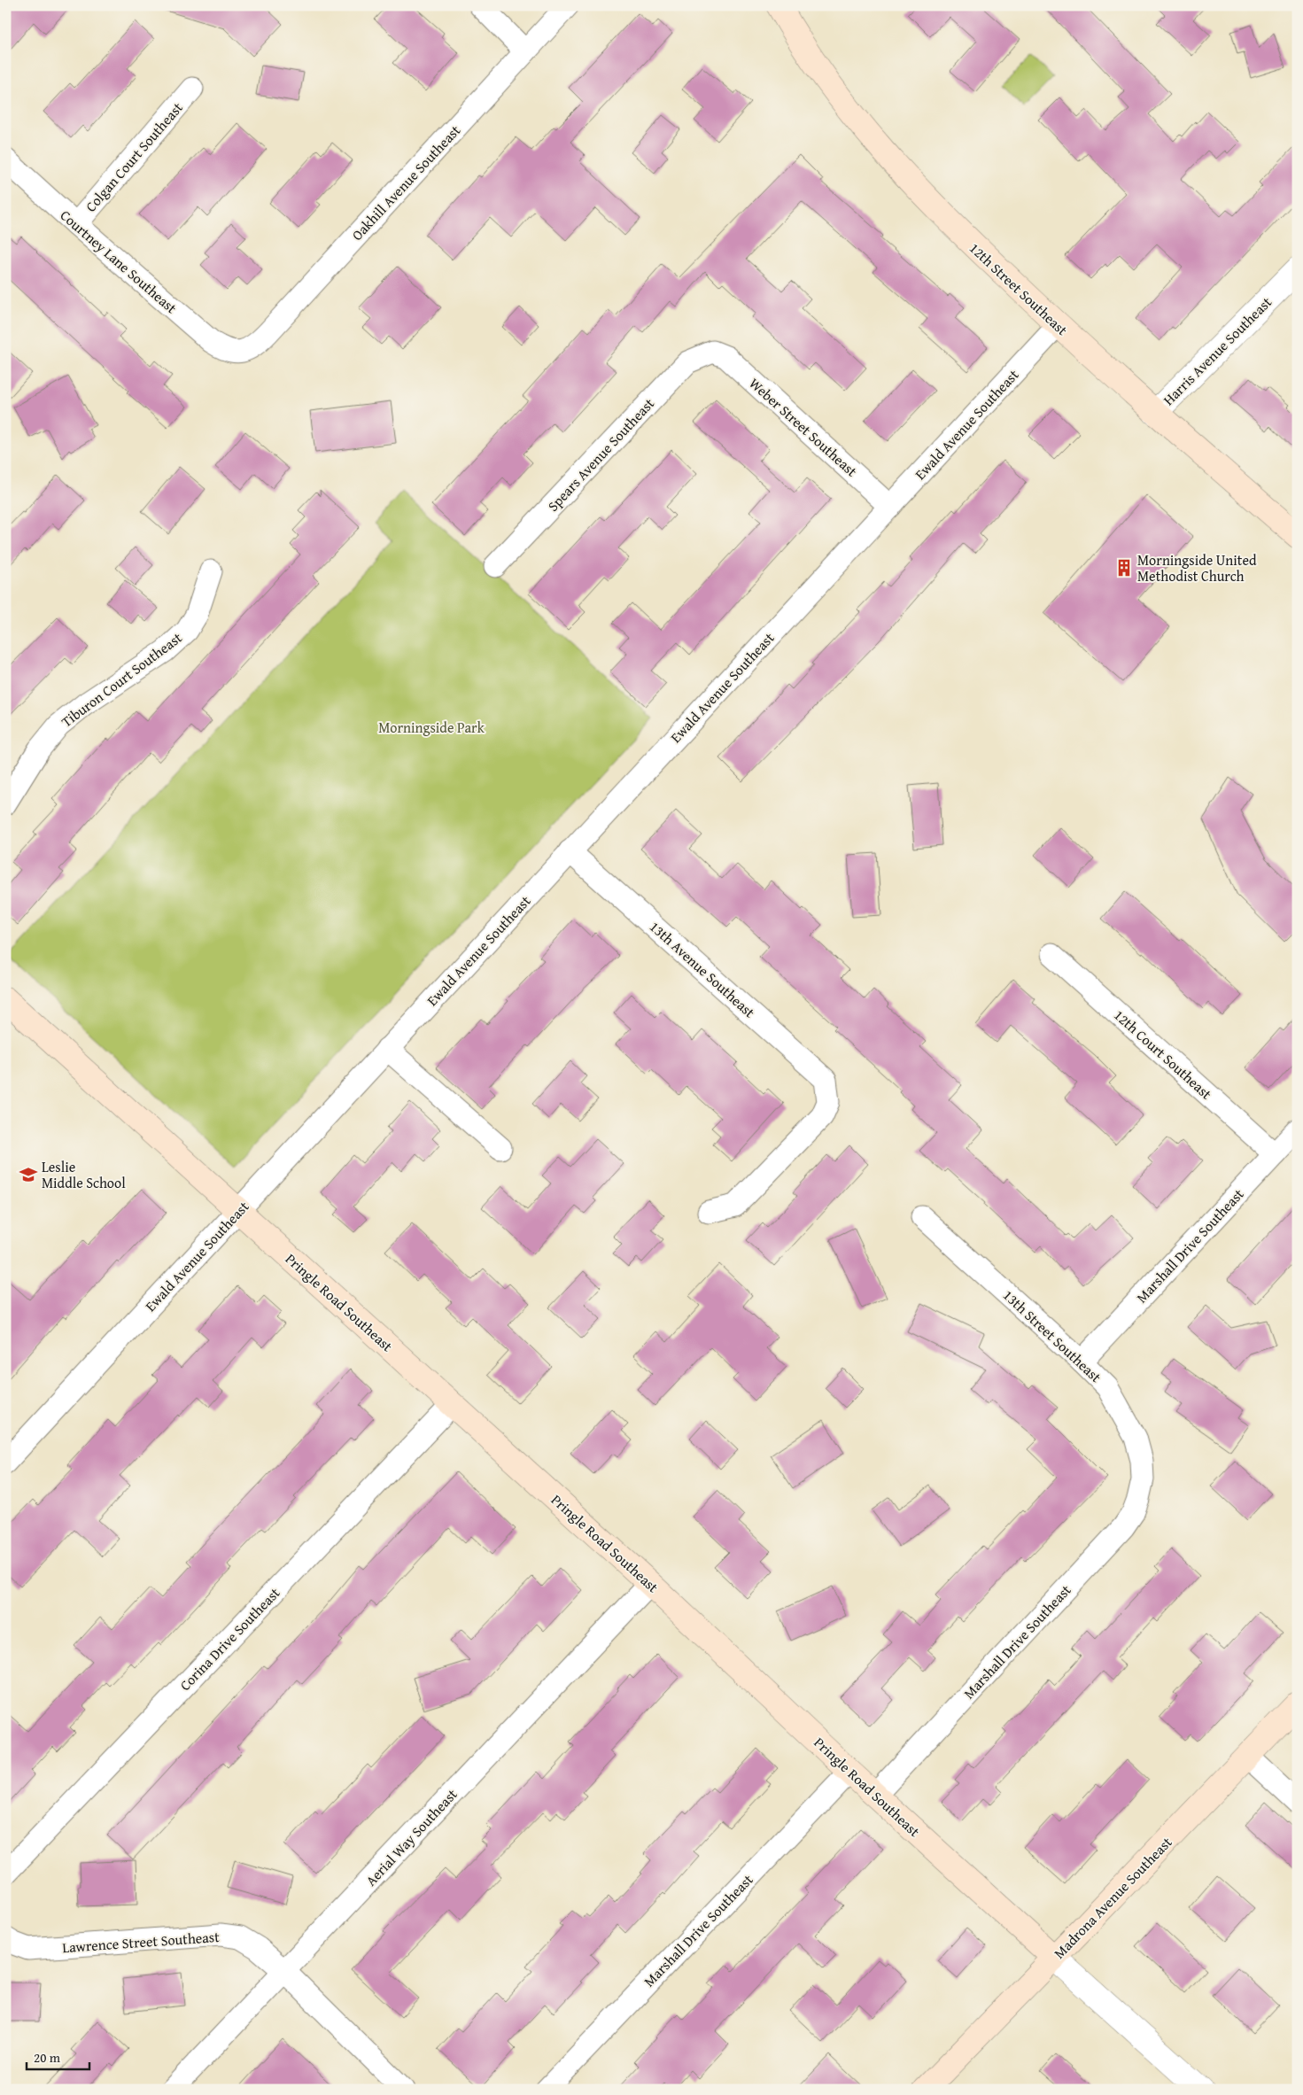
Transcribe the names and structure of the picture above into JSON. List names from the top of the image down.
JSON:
{
  "streets": {
    "main road": ["12th Street Southeast", "Pringle Road Southeast", "Madrona Avenue Southeast"],
    "street": [
      "Colgan Court Southeast",
      "Oakhill Avenue Southeast",
      "Courtney Lane Southeast",
      "Harris Avenue Southeast",
      "Ewald Avenue Southeast",
      "Weber Street Southeast",
      "Spears Avenue Southeast",
      "Tiburon Court Southeast",
      "13th Avenue Southeast",
      "12th Court Southeast",
      "Marshall Drive Southeast",
      "13th Street Southeast",
      "Corina Drive Southeast",
      "Aerial Way Southeast",
      "Lawrence Street Southeast"
    ]
  },
  "crossings": [
    ["Colgan Court Southeast", "Courtney Lane Southeast"],
    ["Oakhill Avenue Southeast", "Courtney Lane Southeast"],
    ["12th Street Southeast", "Harris Avenue Southeast"],
    ["12th Street Southeast", "Ewald Avenue Southeast"],
    ["Ewald Avenue Southeast", "Weber Street Southeast"],
    ["Ewald Avenue Southeast", "13th Avenue Southeast"],
    ["Ewald Avenue Southeast", "Pringle Road Southeast"],
    ["Weber Street Southeast", "Spears Avenue Southeast"],
    ["12th Court Southeast", "Marshall Drive Southeast"],
    ["Marshall Drive Southeast", "Pringle Road Southeast"],
    ["Marshall Drive Southeast", "13th Street Southeast"],
    ["Pringle Road Southeast", "Corina Drive Southeast"],
    ["Pringle Road Southeast", "Aerial Way Southeast"],
    ["Pringle Road Southeast", "Madrona Avenue Southeast"],
    ["Aerial Way Southeast", "Lawrence Street Southeast"]
  ],
  "parks": ["Morningside Park"],
  "places": {
    "building": ["Morningside United Methodist Church"],
    "school or university": ["Leslie Middle School"]
  },
  "scale_bar": "20 m"
}
